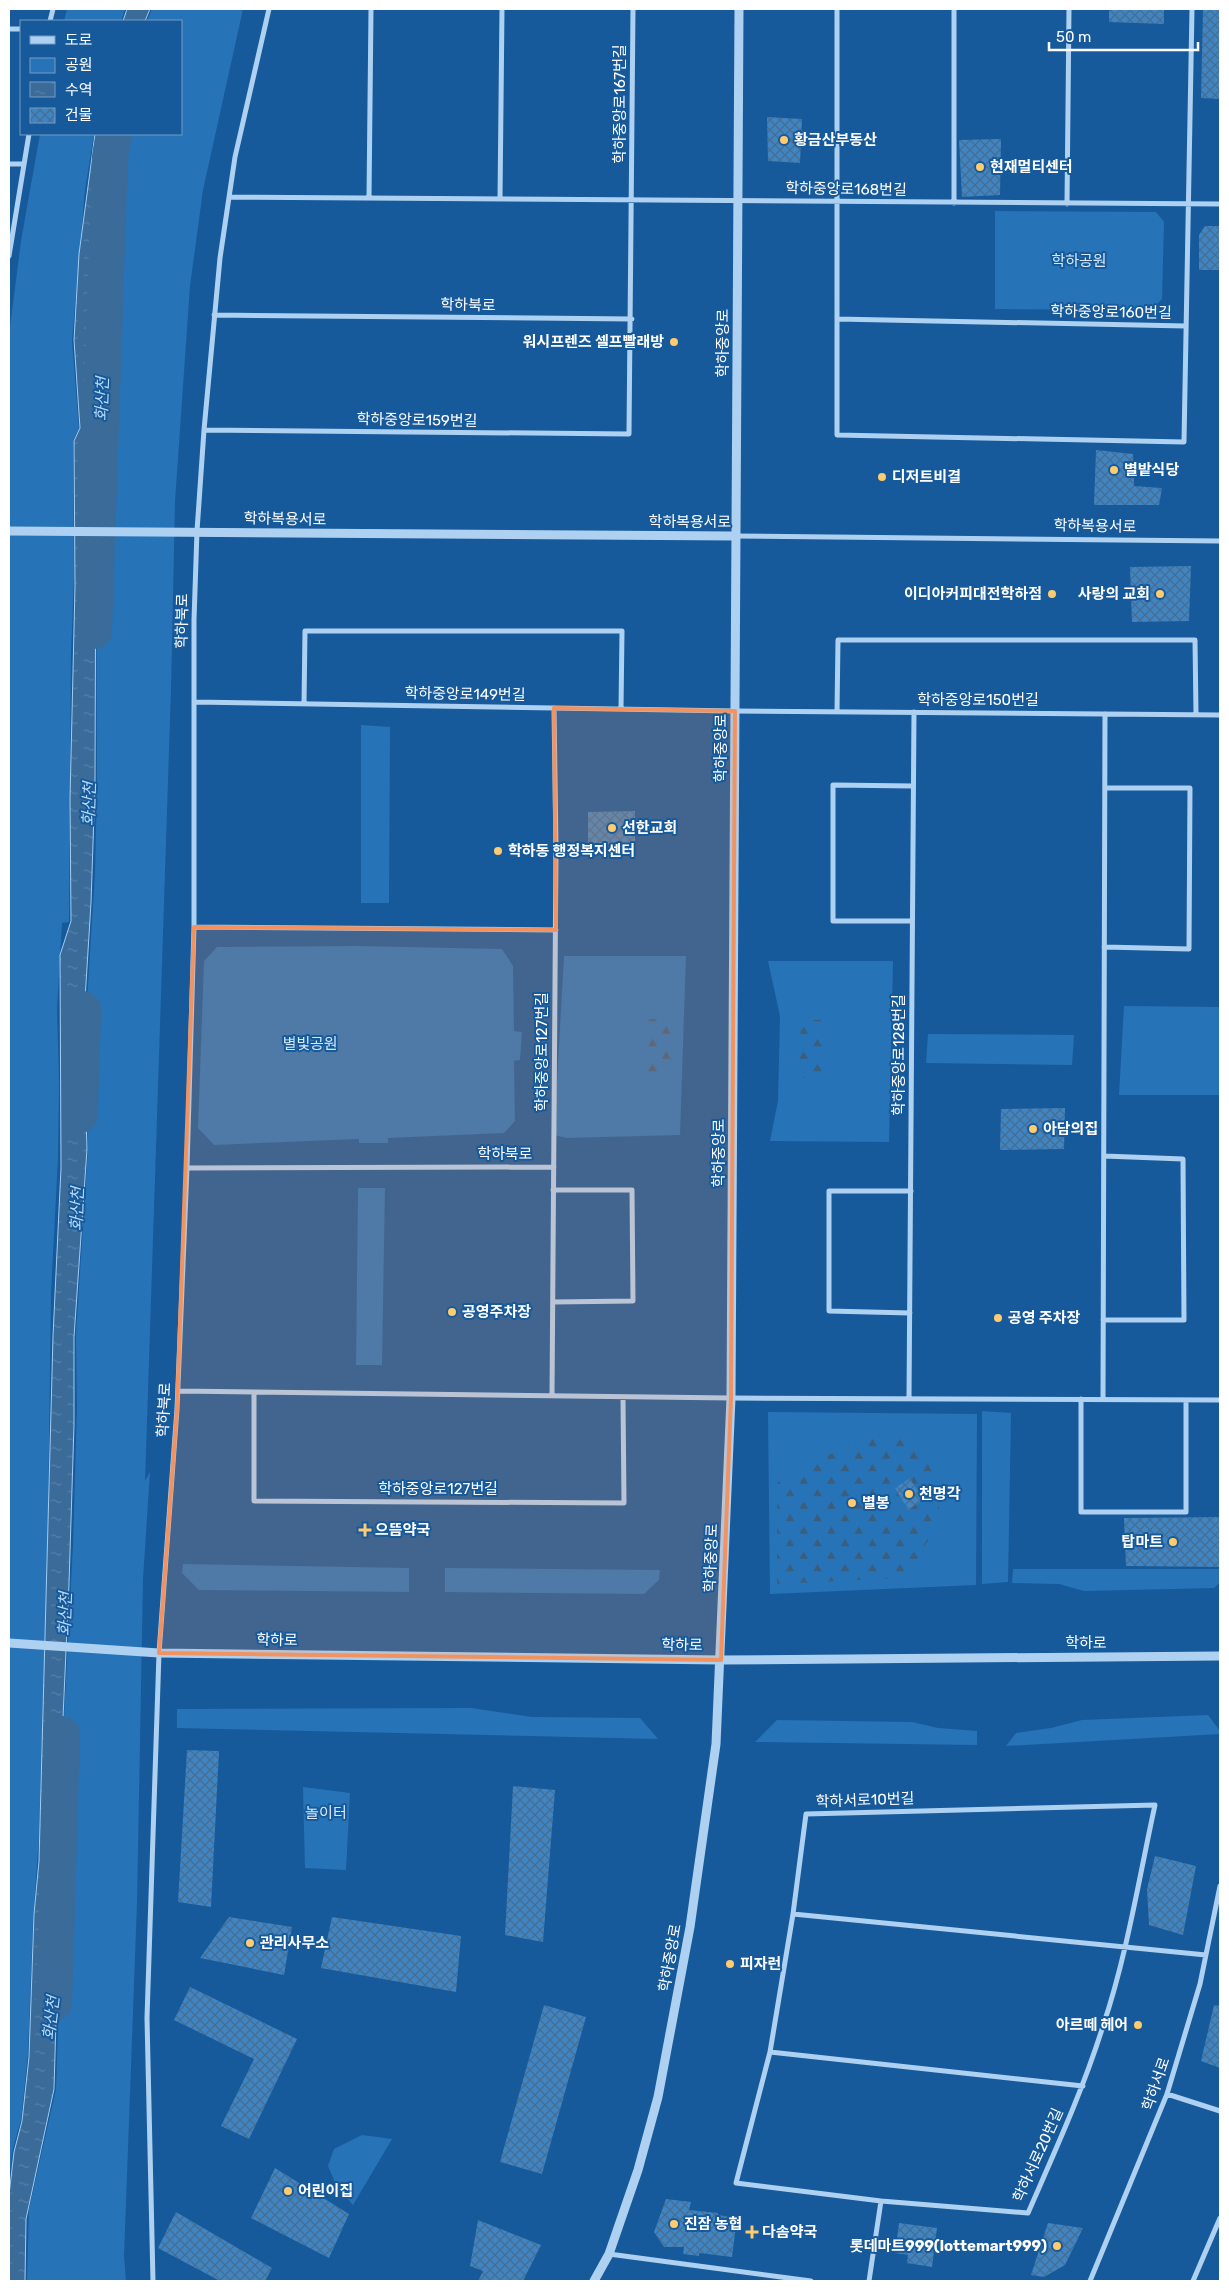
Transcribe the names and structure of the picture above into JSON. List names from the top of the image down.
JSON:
{
  "streets": {
    "street": [
      "학하중앙로167번길",
      "학하중앙로168번길",
      "학하북로",
      "학하중앙로160번길",
      "학하중앙로",
      "학하중앙로159번길",
      "학하복용서로",
      "학하중앙로149번길",
      "학하중앙로150번길",
      "학하중앙로127번길",
      "학하중앙로128번길",
      "학하로",
      "학하서로10번길",
      "학하서로",
      "학하서로20번길"
    ]
  },
  "crossings": [
    ["학하중앙로167번길", "학하북로"],
    ["학하중앙로167번길", "학하중앙로159번길"],
    ["학하중앙로168번길", "학하중앙로"],
    ["학하북로", "학하중앙로159번길"],
    ["학하북로", "학하복용서로"],
    ["학하북로", "학하중앙로149번길"],
    ["학하북로", "학하중앙로127번길"],
    ["학하북로", "학하로"],
    ["학하중앙로", "학하복용서로"],
    ["학하중앙로", "학하중앙로149번길"],
    ["학하중앙로", "학하중앙로150번길"],
    ["학하중앙로", "학하로"],
    ["학하중앙로149번길", "학하중앙로150번길"],
    ["학하중앙로149번길", "학하중앙로127번길"],
    ["학하중앙로150번길", "학하중앙로128번길"],
    ["학하서로10번길", "학하서로20번길"]
  ],
  "water": ["화산천"],
  "parks": ["학하공원", "별빛공원", "놀이터"],
  "places": {
    "other": [
      "황금산부동산",
      "현재멀티센터",
      "워시프렌즈 셀프빨래방",
      "별밭식당",
      "디저트비결",
      "이디아커피대전학하점",
      "사랑의 교회",
      "선한교회",
      "학하동 행정복지센터",
      "아담의집",
      "공영주차장",
      "공영 주차장",
      "천명각",
      "별봉",
      "탑마트",
      "관리사무소",
      "피자런",
      "아르떼 헤어",
      "어린이집",
      "진잠 농협",
      "롯데마트999(lottemart999)"
    ],
    "health": ["으뜸약국", "다솜약국"]
  },
  "legend": [
    "도로",
    "공원",
    "수역",
    "건물"
  ],
  "scale_bar": "50 m"
}
